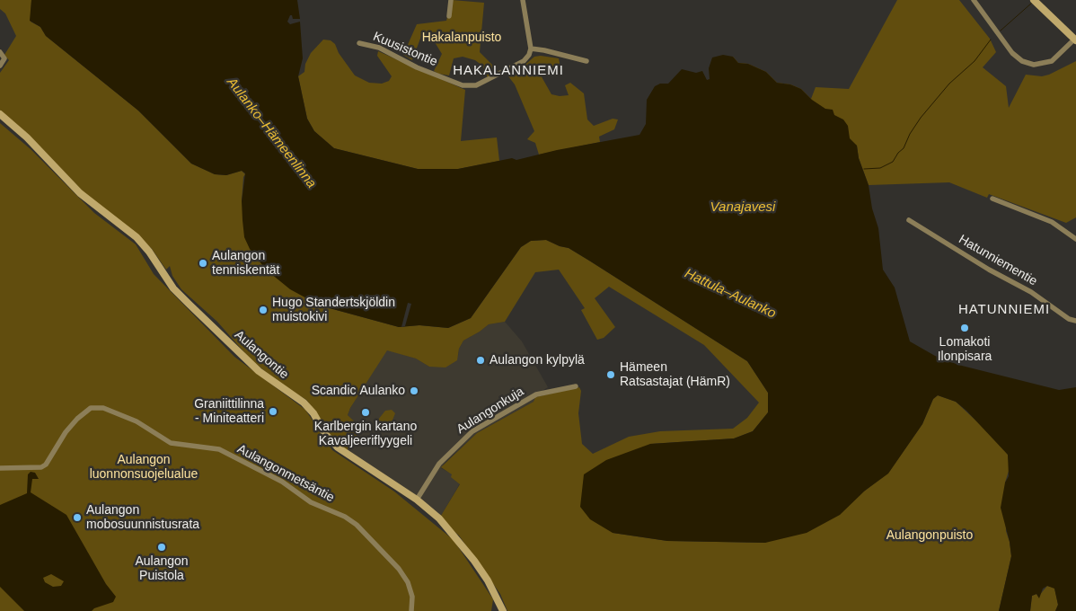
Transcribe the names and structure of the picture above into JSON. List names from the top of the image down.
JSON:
{
  "streets": {
    "main road": ["Aulangontie"],
    "street": [
      "Kuusistontie",
      "Hatunniementie",
      "Aulangonkuja",
      "Aulangonmetsäntie"
    ]
  },
  "crossings": [
    ["Aulangontie", "Aulangonkuja"]
  ],
  "districts": ["HAKALANNIEMI", "HATUNNIEMI"],
  "water": ["Aulanko–Hämeenlinna", "Vanajavesi", "Hattula–Aulanko"],
  "parks": ["Hakalanpuisto", "Aulangon luonnonsuojelualue", "Aulangonpuisto"],
  "places": [
    "Aulangon tenniskentät",
    "Hugo Standertskjöldin muistokivi",
    "Lomakoti Ilonpisara",
    "Aulangon kylpylä",
    "Hämeen Ratsastajat (HämR)",
    "Scandic Aulanko",
    "Graniittilinna - Miniteatteri",
    "Karlbergin kartano Kavaljeeriflyygeli",
    "Aulangon mobosuunnistusrata",
    "Aulangon Puistola"
  ]
}
